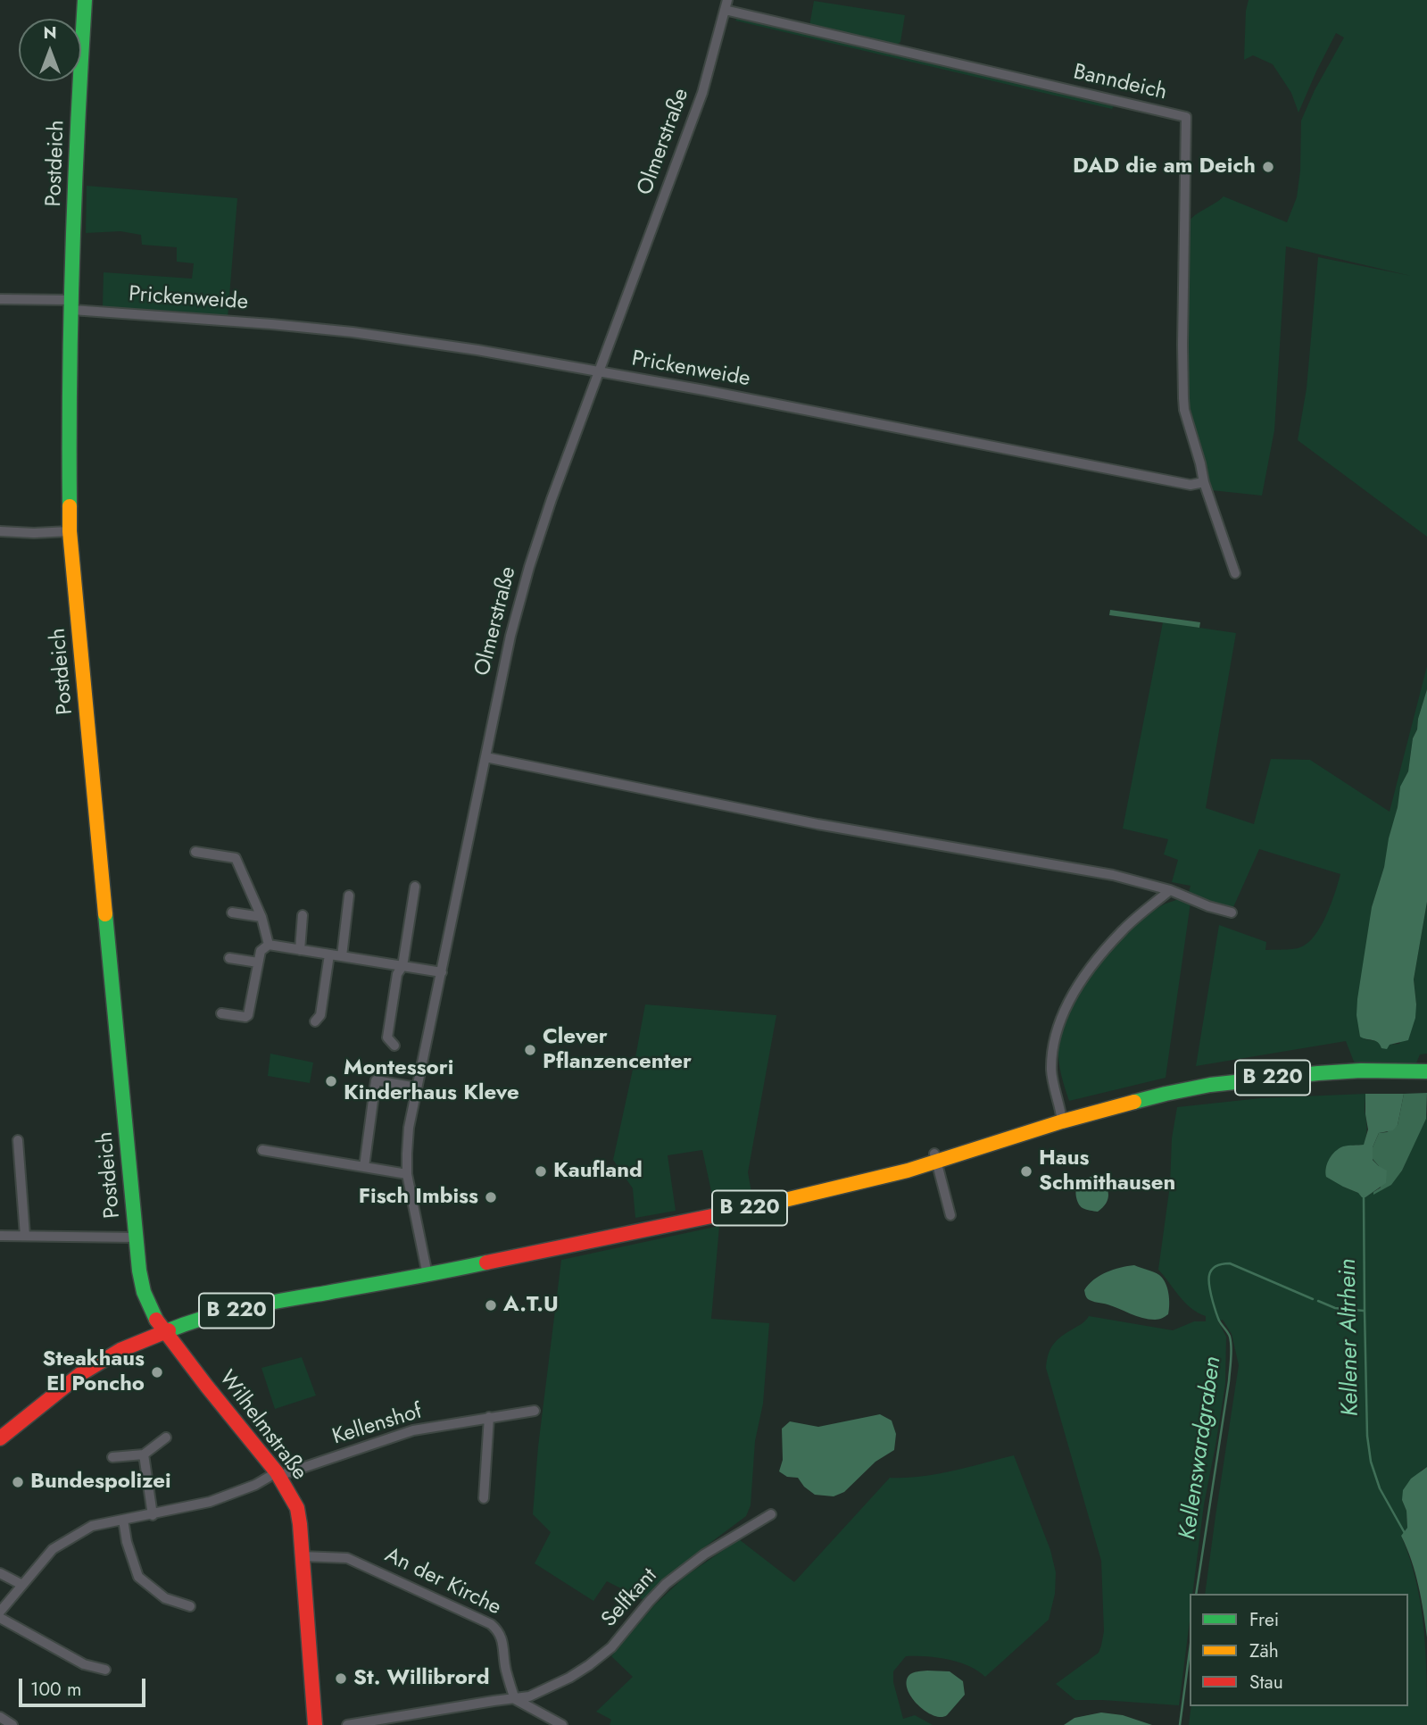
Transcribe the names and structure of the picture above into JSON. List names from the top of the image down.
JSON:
{
  "streets": {
    "main road": ["Postdeich", "B 220", "Wilhelmstraße"],
    "street": [
      "Banndeich",
      "Olmerstraße",
      "Prickenweide",
      "Kellenshof",
      "An der Kirche",
      "Selfkant"
    ]
  },
  "crossings": [
    ["Banndeich", "Olmerstraße"],
    ["Banndeich", "Prickenweide"],
    ["Olmerstraße", "Prickenweide"],
    ["Olmerstraße", "B 220"],
    ["Postdeich", "Prickenweide"],
    ["Postdeich", "B 220"],
    ["Postdeich", "Wilhelmstraße"],
    ["B 220", "Wilhelmstraße"],
    ["Kellenshof", "Wilhelmstraße"],
    ["Wilhelmstraße", "An der Kirche"],
    ["An der Kirche", "Selfkant"]
  ],
  "water": ["Kellener Altrhein", "Kellenswardgraben"],
  "places": [
    "DAD die am Deich",
    "Clever Pflanzencenter",
    "Montessori Kinderhaus Kleve",
    "Kaufland",
    "Haus Schmithausen",
    "Fisch Imbiss",
    "A.T.U",
    "Steakhaus El Poncho",
    "Bundespolizei",
    "St. Willibrord"
  ],
  "legend": ["Frei", "Zäh", "Stau"],
  "scale_bar": "100 m",
  "north": "top"
}
